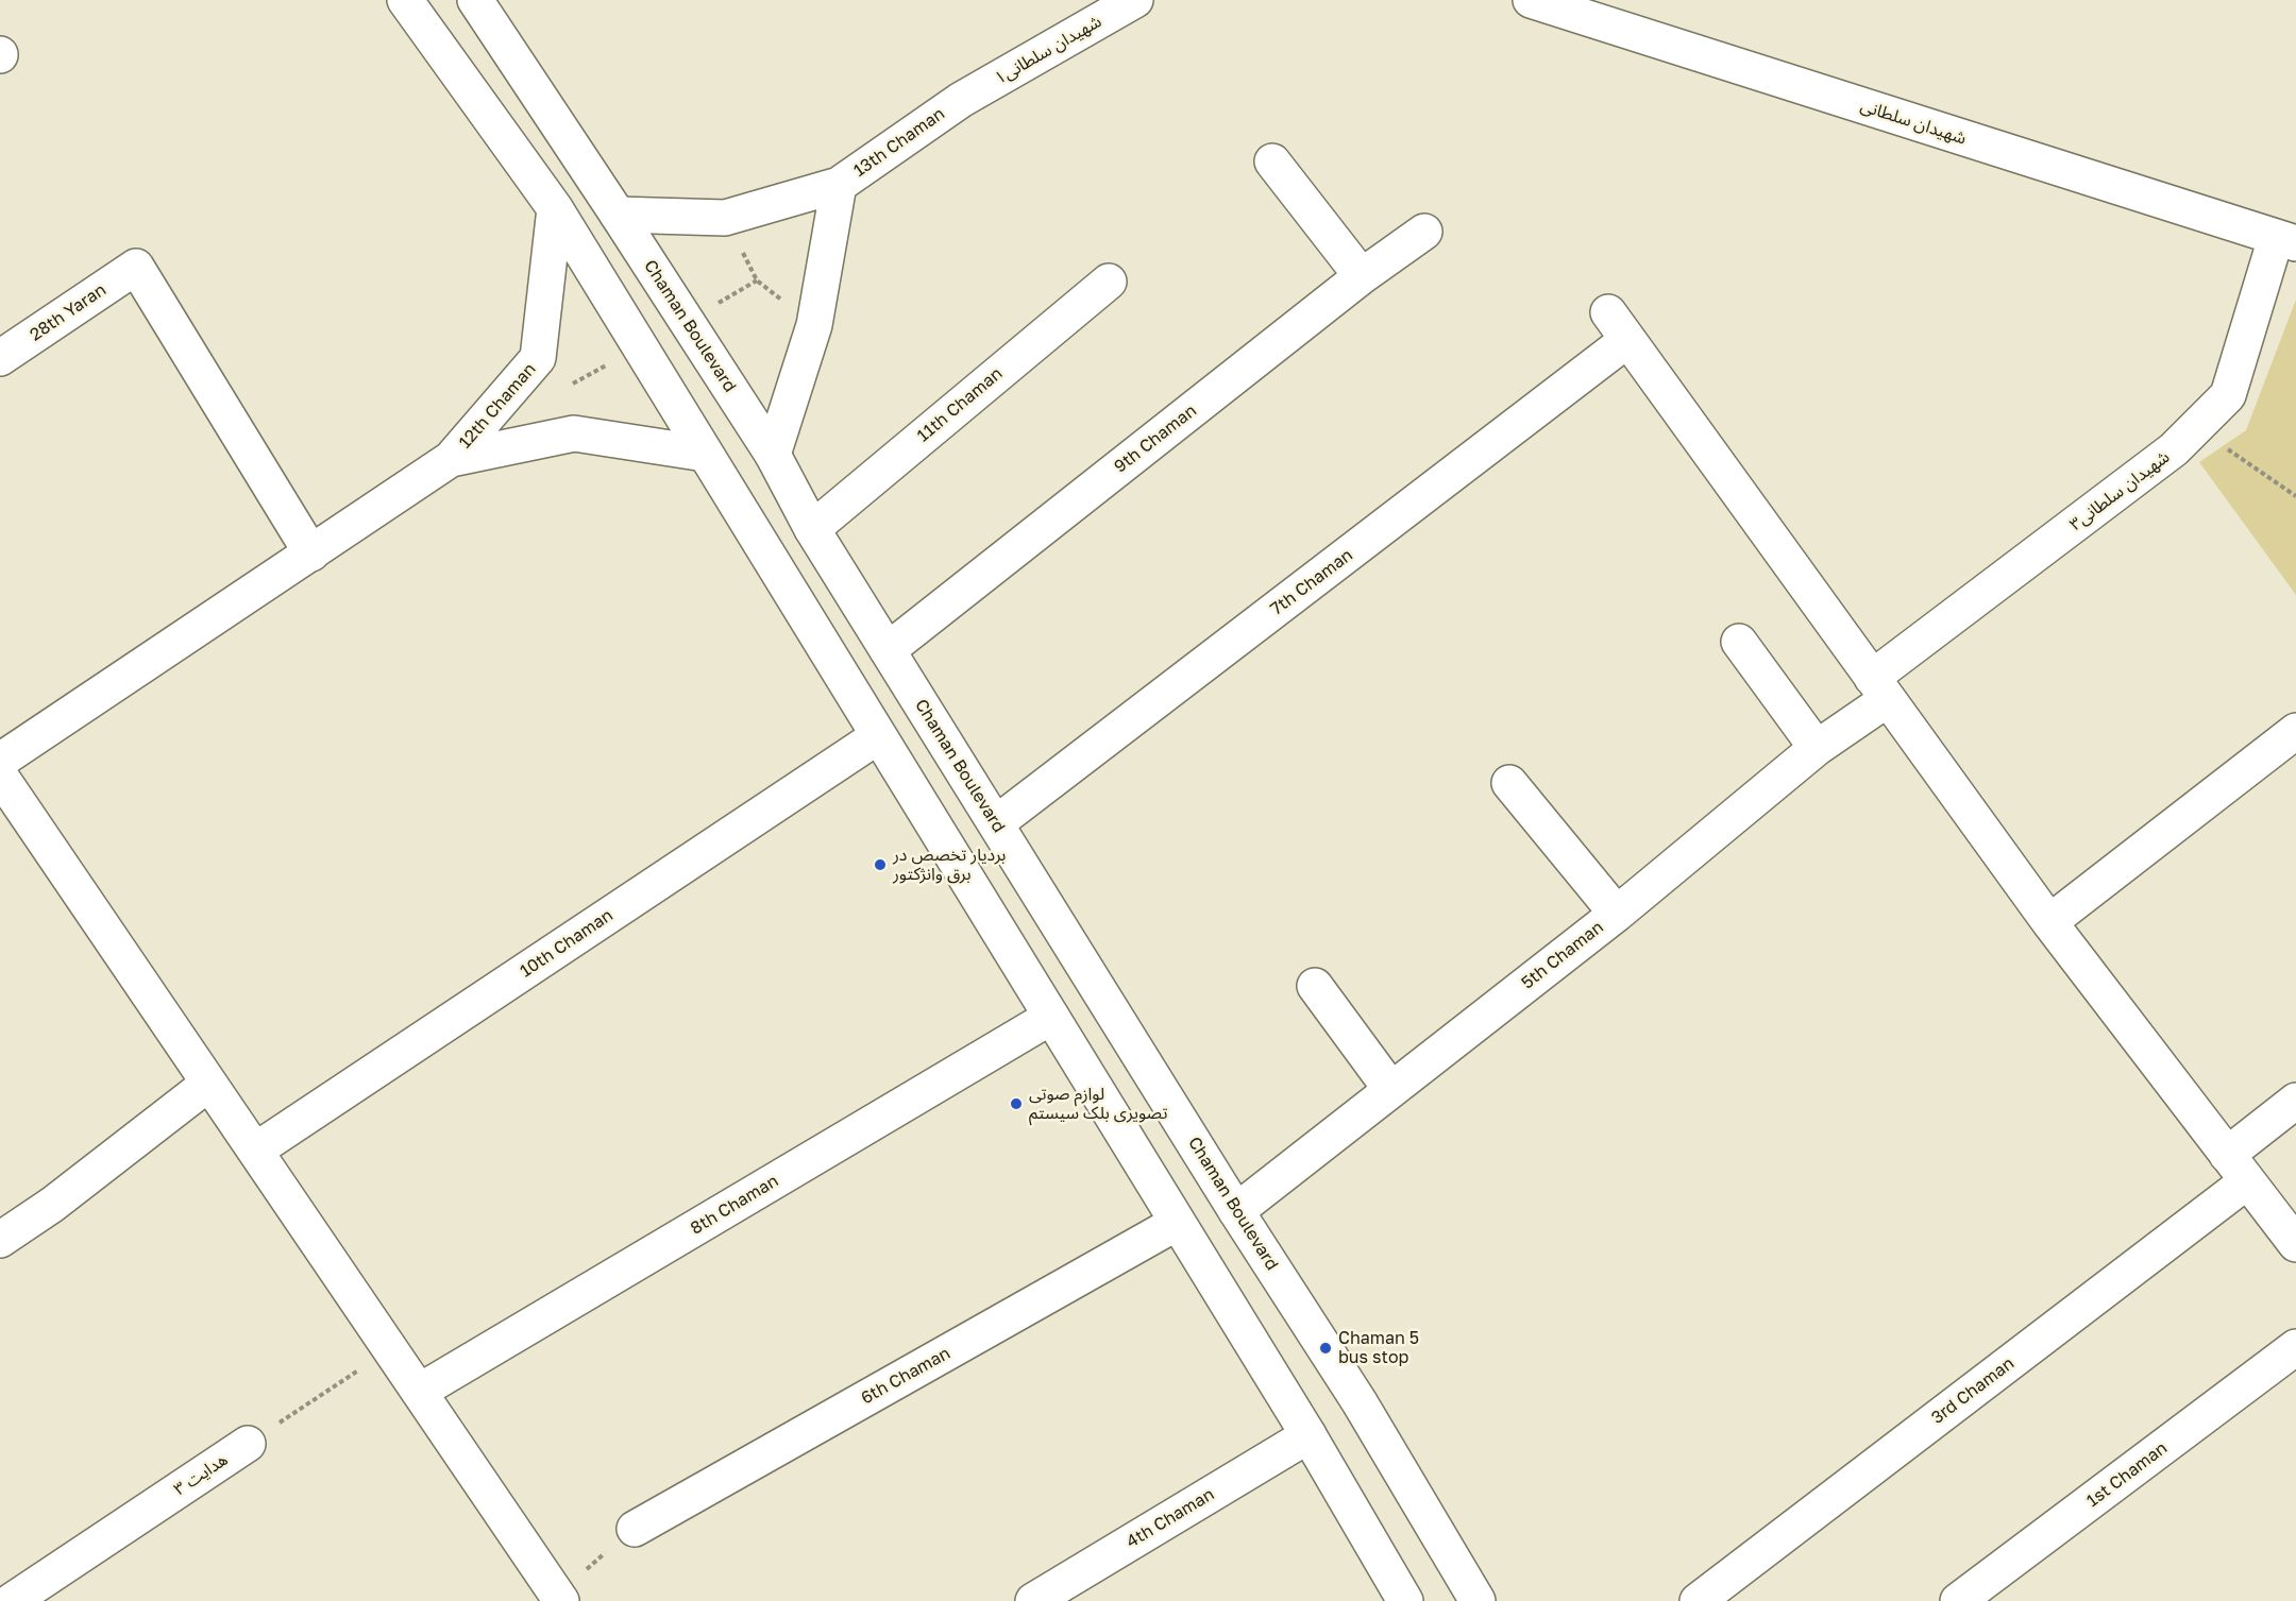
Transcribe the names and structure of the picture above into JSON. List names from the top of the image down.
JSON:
{
  "streets": {
    "street": [
      "شهیدان سلطانی۱",
      "شهیدان سلطانی",
      "13th Chaman",
      "28th Yaran",
      "Chaman Boulevard",
      "11th Chaman",
      "12th Chaman",
      "9th Chaman",
      "شهیدان سلطانی۳",
      "7th Chaman",
      "10th Chaman",
      "5th Chaman",
      "8th Chaman",
      "6th Chaman",
      "3rd Chaman",
      "هدایت ۳",
      "1st Chaman",
      "4th Chaman"
    ]
  },
  "crossings": [
    ["شهیدان سلطانی۱", "13th Chaman"],
    ["شهیدان سلطانی", "شهیدان سلطانی۳"],
    ["13th Chaman", "Chaman Boulevard"],
    ["Chaman Boulevard", "11th Chaman"],
    ["Chaman Boulevard", "9th Chaman"],
    ["Chaman Boulevard", "7th Chaman"],
    ["Chaman Boulevard", "5th Chaman"],
    ["شهیدان سلطانی۳", "7th Chaman"],
    ["شهیدان سلطانی۳", "5th Chaman"],
    ["7th Chaman", "5th Chaman"]
  ],
  "places": ["بردیار تخصص در برق وانژکتور", "لوازم صوتی تصویری بلک سیستم", "Chaman 5 bus stop"]
}
